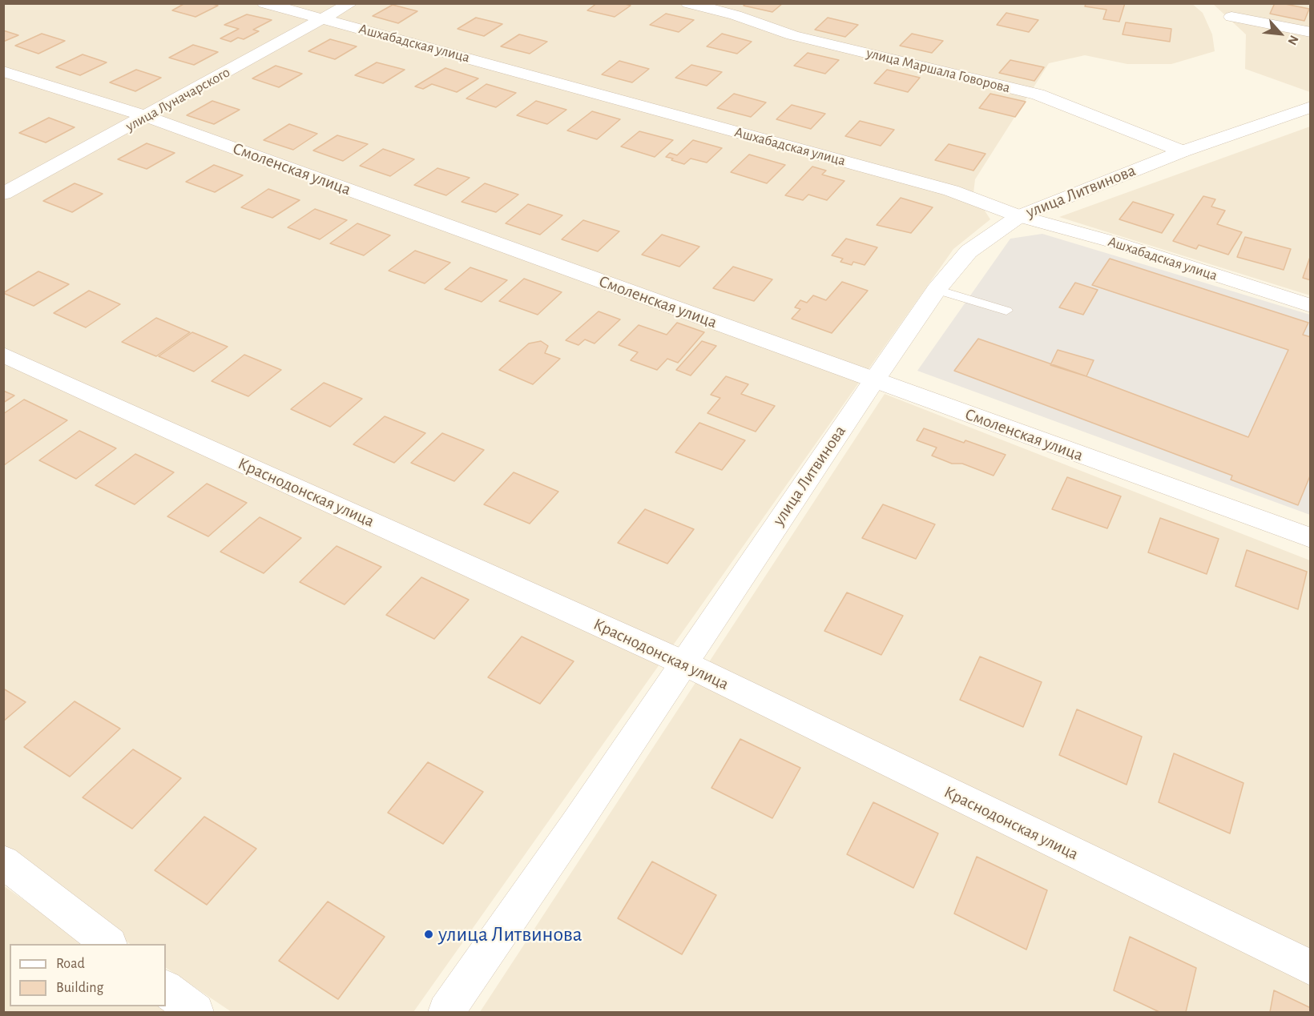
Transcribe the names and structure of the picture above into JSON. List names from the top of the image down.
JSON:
{
  "streets": {
    "street": [
      "Ашхабадская улица",
      "улица Маршала Говорова",
      "улица Луначарского",
      "Смоленская улица",
      "улица Литвинова",
      "Краснодонская улица"
    ]
  },
  "crossings": [
    ["Ашхабадская улица", "улица Луначарского"],
    ["Ашхабадская улица", "улица Литвинова"],
    ["улица Маршала Говорова", "улица Литвинова"],
    ["улица Луначарского", "Смоленская улица"],
    ["Смоленская улица", "улица Литвинова"],
    ["улица Литвинова", "Краснодонская улица"]
  ],
  "places": ["улица Литвинова"],
  "legend": ["Road", "Building"],
  "north": "bottom right"
}
